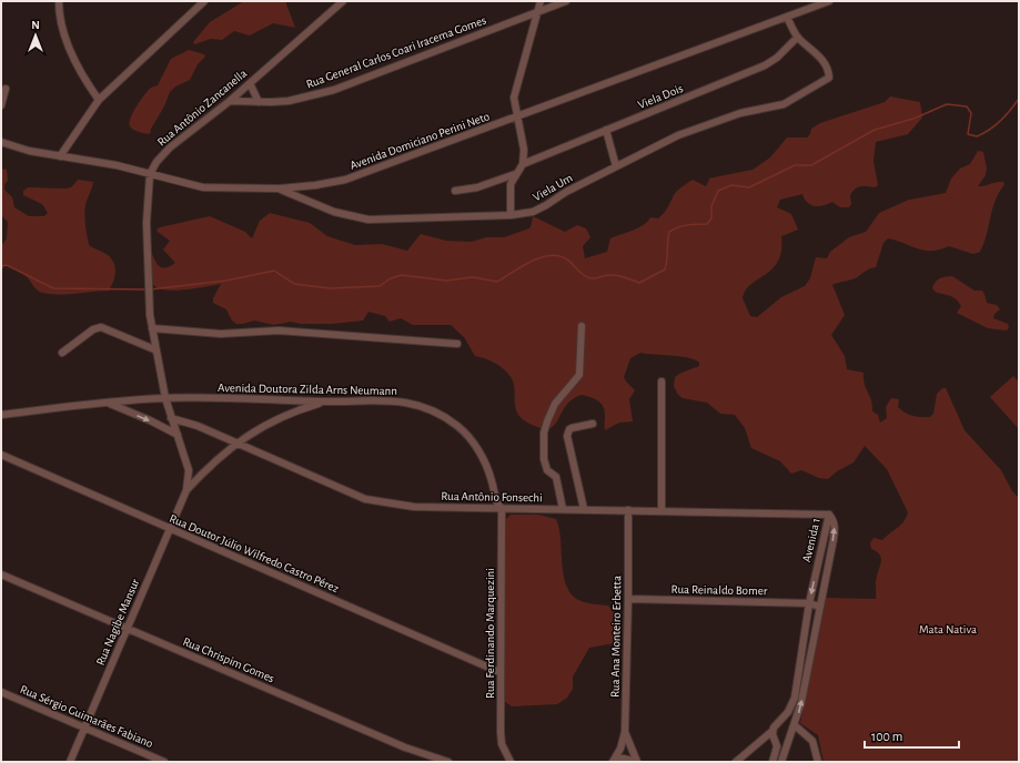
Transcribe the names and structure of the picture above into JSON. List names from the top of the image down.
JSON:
{
  "streets": {
    "street": [
      "Rua General Carlos Coari Iracema Gomes",
      "Viela Dois",
      "Rua Antônio Zancanella",
      "Avenida Domiciano Perini Neto",
      "Viela Um",
      "Avenida Doutora Zilda Arns Neumann",
      "Rua Antônio Fonsechi",
      "Avenida 1",
      "Rua Doutor Júlio Wilfredo Castro Pérez",
      "Rua Reinaldo Bomer",
      "Rua Nagibe Mansur",
      "Rua Ferdinando Marquezini",
      "Rua Ana Monteiro Erbetta",
      "Rua Chrispim Gomes",
      "Rua Sérgio Guimarães Fabiano"
    ]
  },
  "crossings": [
    ["Rua General Carlos Coari Iracema Gomes", "Rua Antônio Zancanella"],
    ["Viela Dois", "Viela Um"],
    ["Rua Antônio Zancanella", "Avenida Domiciano Perini Neto"],
    ["Rua Antônio Zancanella", "Avenida Doutora Zilda Arns Neumann"],
    ["Rua Antônio Zancanella", "Rua Nagibe Mansur"],
    ["Avenida Domiciano Perini Neto", "Viela Um"],
    ["Avenida Doutora Zilda Arns Neumann", "Rua Antônio Fonsechi"],
    ["Avenida Doutora Zilda Arns Neumann", "Rua Nagibe Mansur"],
    ["Avenida Doutora Zilda Arns Neumann", "Rua Ferdinando Marquezini"],
    ["Rua Antônio Fonsechi", "Avenida 1"],
    ["Rua Antônio Fonsechi", "Rua Nagibe Mansur"],
    ["Rua Antônio Fonsechi", "Rua Ferdinando Marquezini"],
    ["Rua Antônio Fonsechi", "Rua Ana Monteiro Erbetta"],
    ["Avenida 1", "Rua Reinaldo Bomer"],
    ["Rua Doutor Júlio Wilfredo Castro Pérez", "Rua Nagibe Mansur"],
    ["Rua Doutor Júlio Wilfredo Castro Pérez", "Rua Ferdinando Marquezini"],
    ["Rua Reinaldo Bomer", "Rua Ana Monteiro Erbetta"],
    ["Rua Nagibe Mansur", "Rua Chrispim Gomes"],
    ["Rua Nagibe Mansur", "Rua Sérgio Guimarães Fabiano"]
  ],
  "parks": ["Mata Nativa"],
  "scale_bar": "100 m",
  "north": "top"
}
